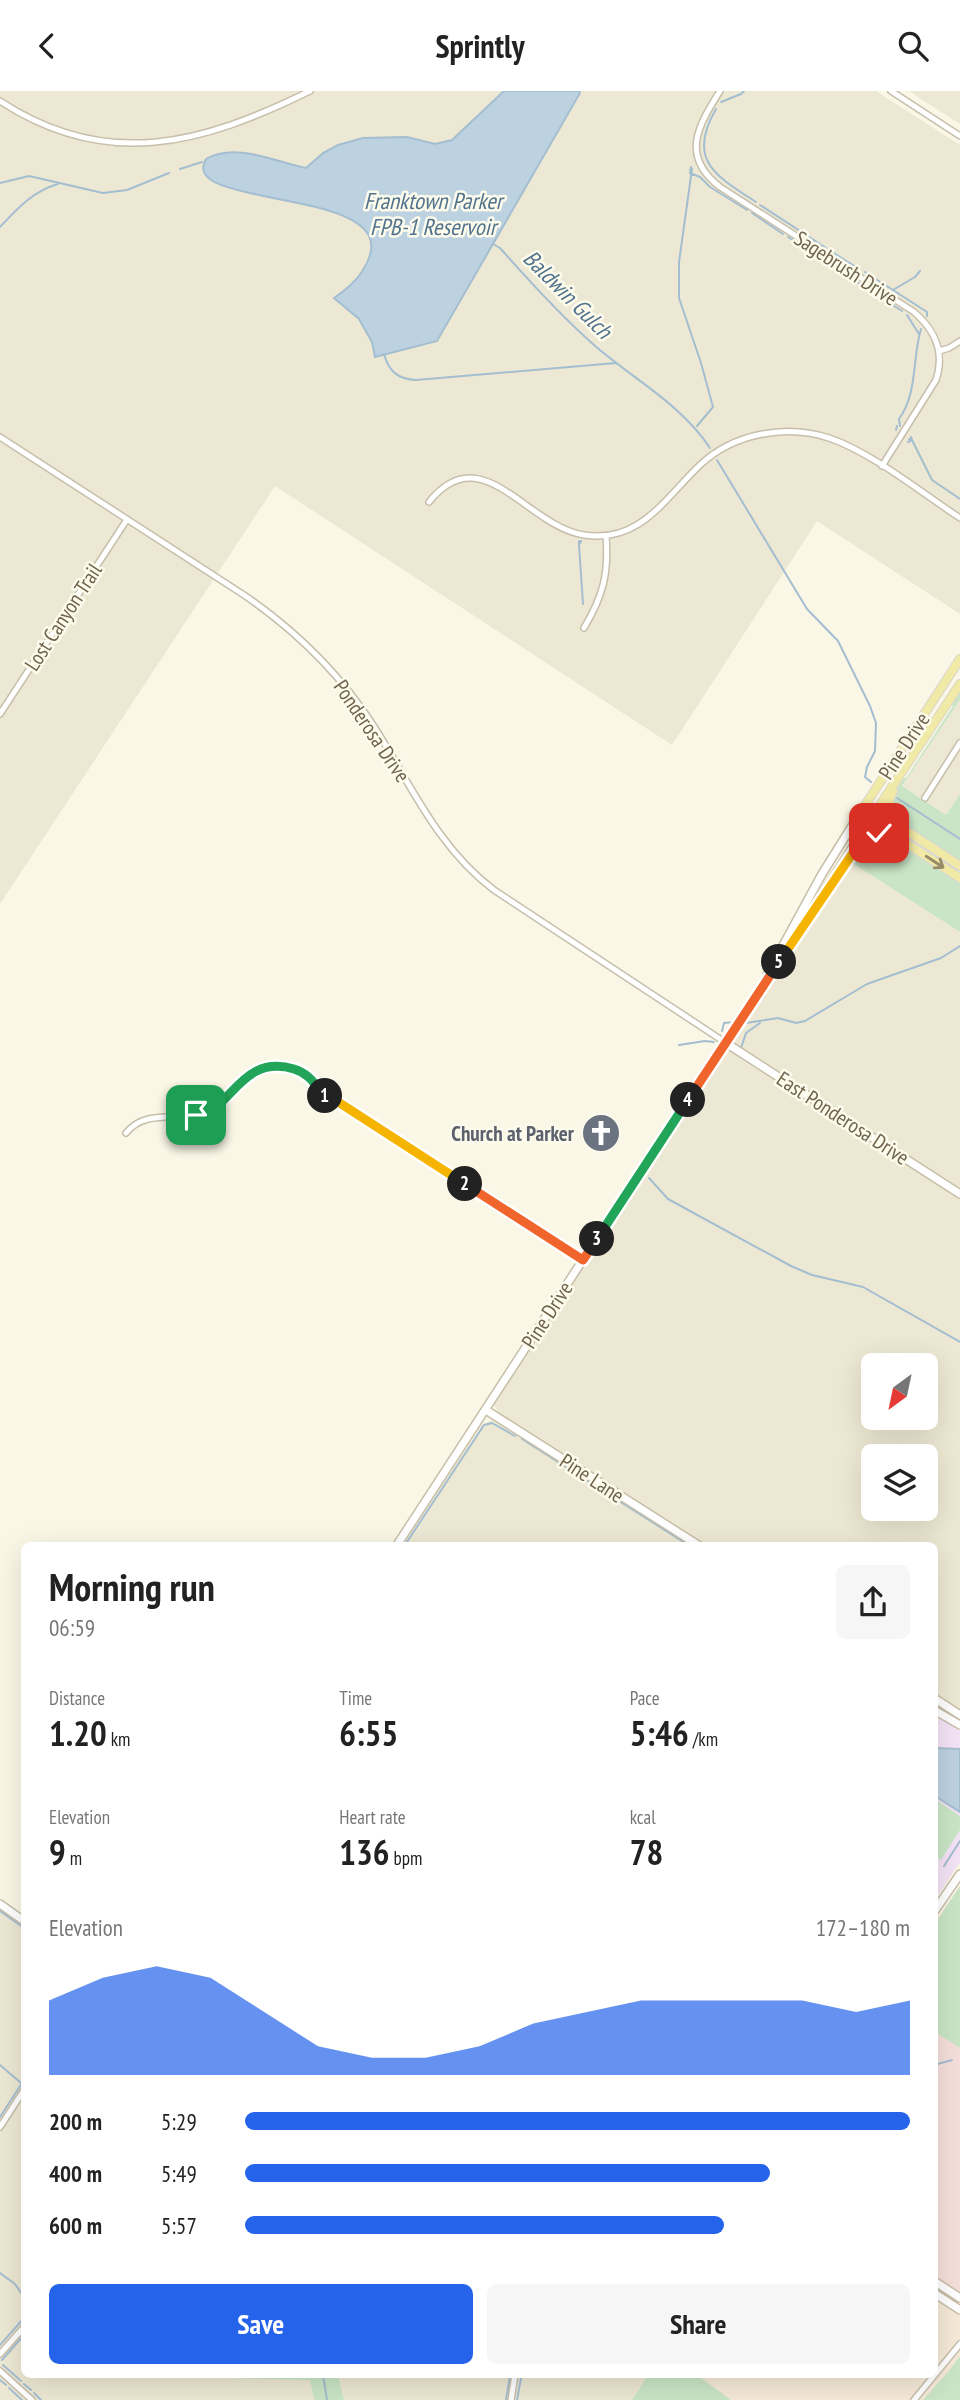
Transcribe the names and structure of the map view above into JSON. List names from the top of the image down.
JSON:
{
  "streets": {
    "main road": ["Pine Drive", "East Ponderosa Drive", "Pine Lane"],
    "street": ["Sagebrush Drive", "Lost Canyon Trail", "Ponderosa Drive"]
  },
  "crossings": [
    ["Lost Canyon Trail", "Ponderosa Drive"],
    ["Ponderosa Drive", "Pine Drive"],
    ["Ponderosa Drive", "East Ponderosa Drive"],
    ["Pine Drive", "East Ponderosa Drive"],
    ["Pine Drive", "Pine Lane"]
  ],
  "water": ["Franktown Parker FPB-1 Reservoir", "Baldwin Gulch"],
  "places": {
    "church": ["Church at Parker"]
  },
  "north": "bottom left",
  "page": {
    "header": "Sprintly",
    "pins": [
      "5",
      "1",
      "4",
      "2",
      "3"
    ],
    "heading": ["Morning run", "06:59"],
    "stats": [
      ["Distance", "1.20 km"],
      ["Time", "6:55"],
      ["Pace", "5:46 /km"],
      ["Elevation", "9 m"],
      ["Heart rate", "136 bpm"],
      ["kcal", "78"]
    ],
    "chart": ["Elevation", "172–180 m"],
    "list": [
      {
        "name": "200 m",
        "note": "5:29"
      },
      {
        "name": "400 m",
        "note": "5:49"
      },
      {
        "name": "600 m",
        "note": "5:57"
      }
    ],
    "buttons": ["Save", "Share"]
  }
}
